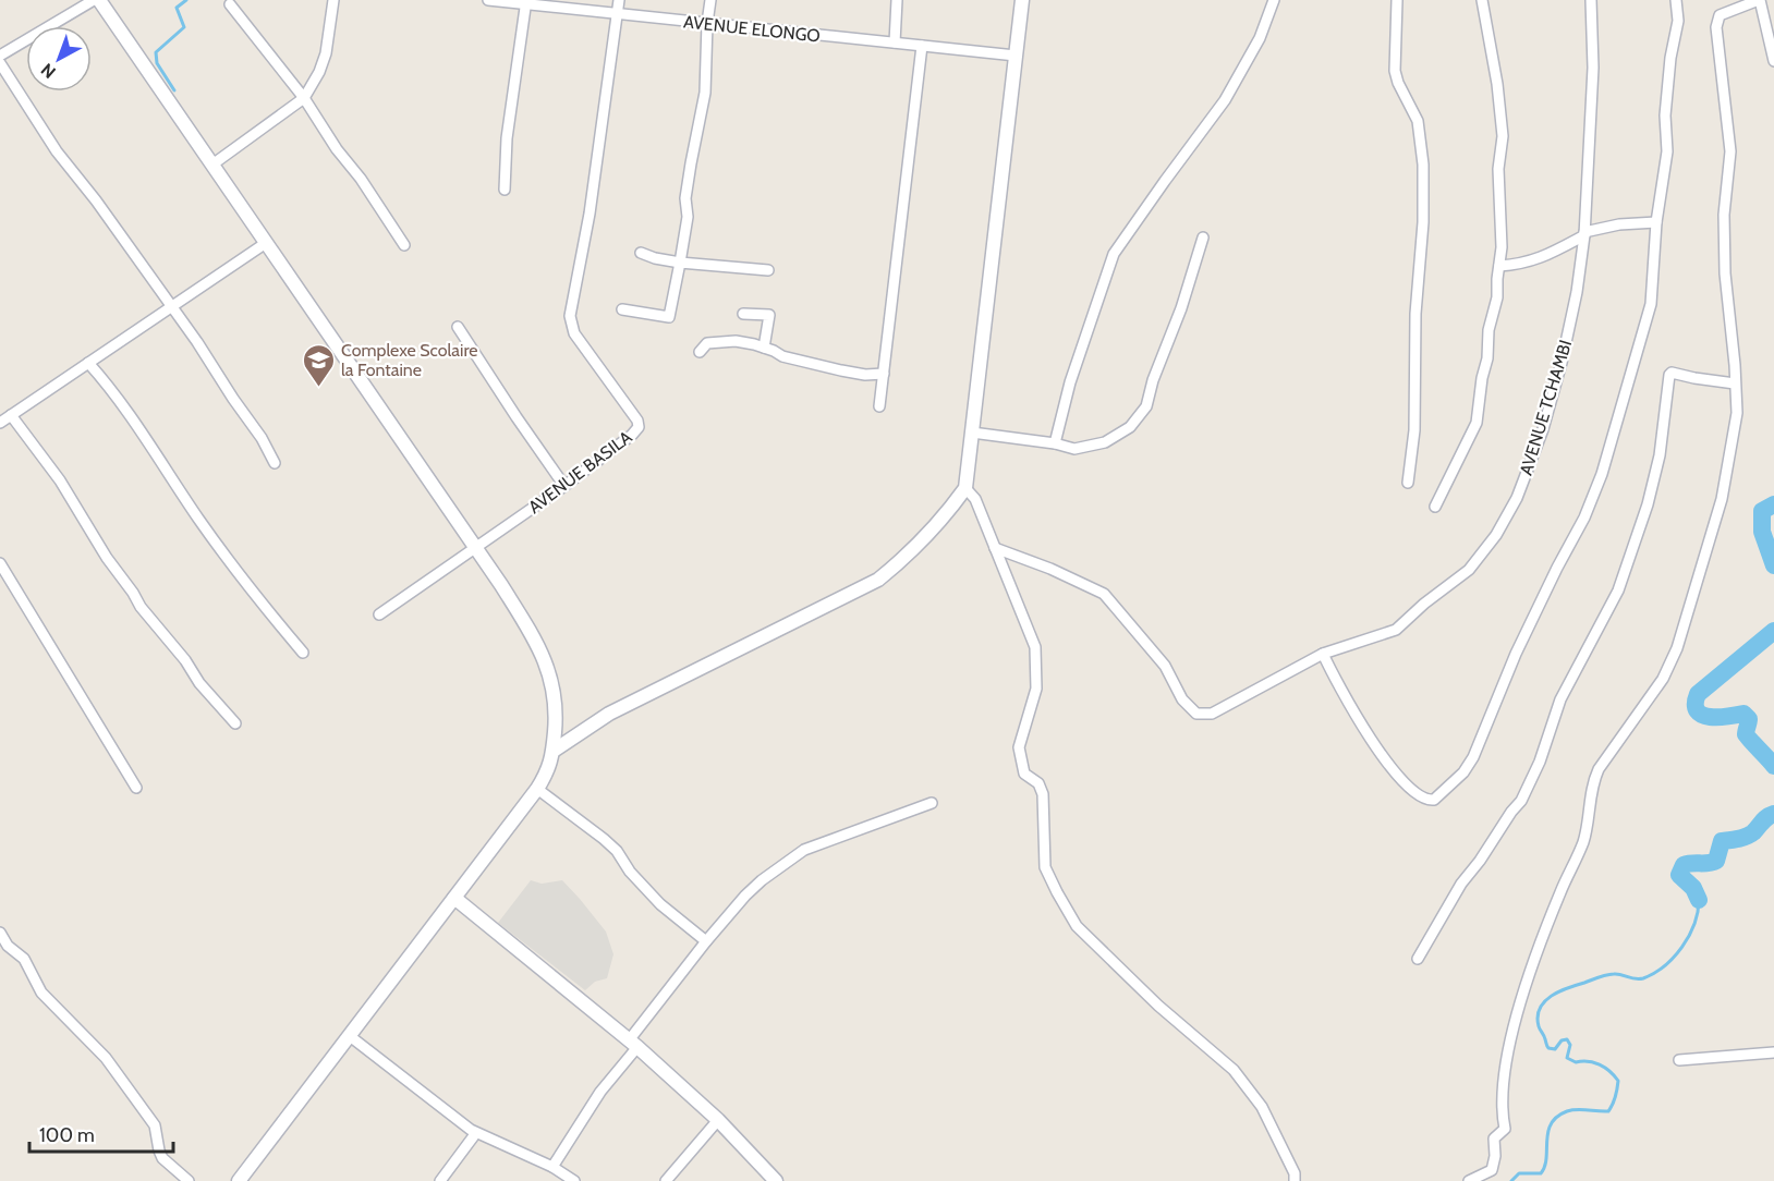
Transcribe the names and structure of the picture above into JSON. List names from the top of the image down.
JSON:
{
  "streets": {
    "street": ["AVENUE ELONGO", "AVENUE TCHAMBI", "AVENUE BASILA"]
  },
  "crossings": [
    ["AVENUE ELONGO", "AVENUE BASILA"]
  ],
  "places": {
    "school or university": ["Complexe Scolaire la Fontaine"]
  },
  "scale_bar": "100 m",
  "north": "bottom left"
}
